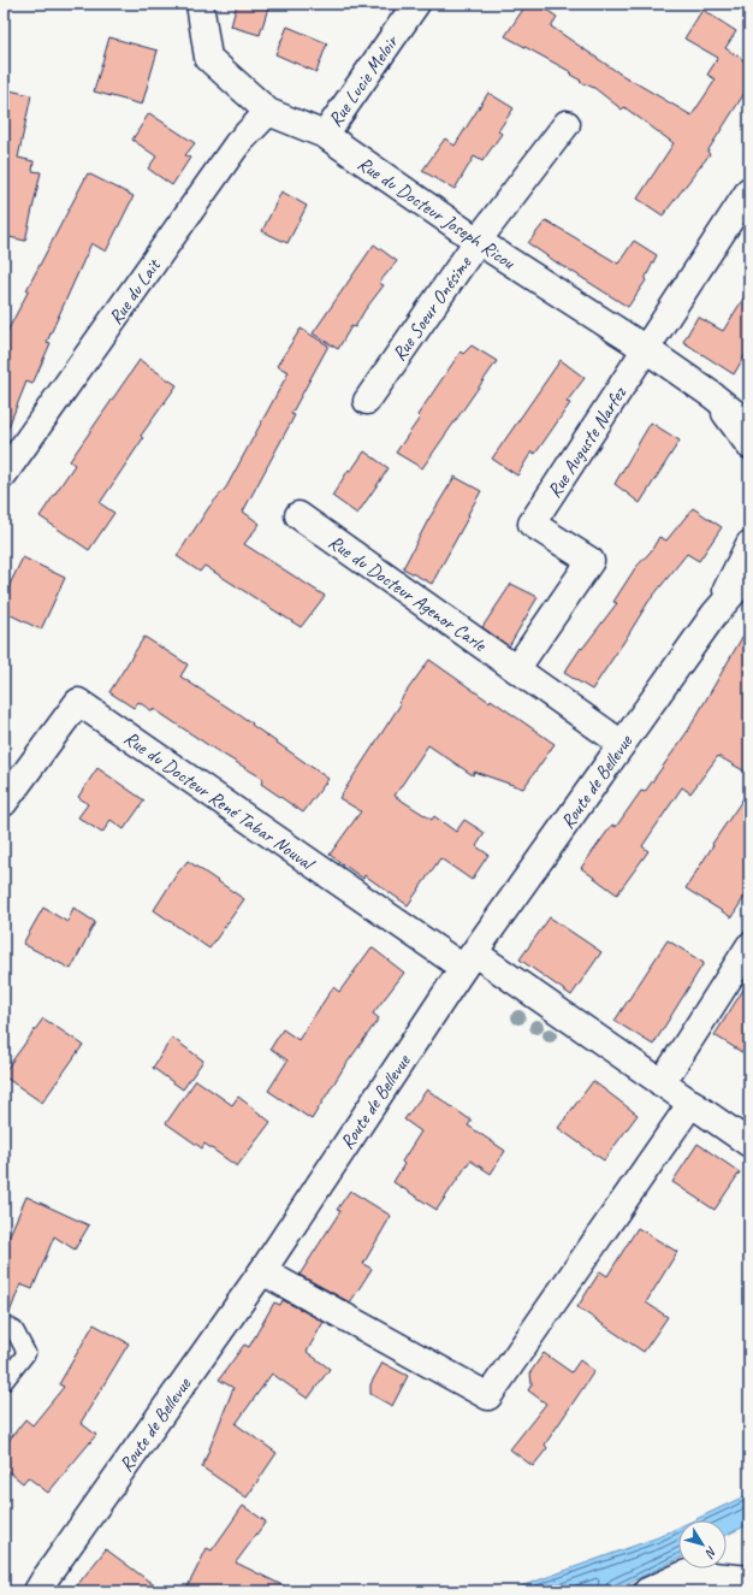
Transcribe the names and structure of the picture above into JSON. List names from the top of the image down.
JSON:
{
  "streets": {
    "street": [
      "Rue Lucie Meloir",
      "Rue du Docteur Joseph Ricou",
      "Rue du Lait",
      "Rue Soeur Onésime",
      "Rue Auguste Narfez",
      "Rue du Docteur Agenor Carle",
      "Route de Bellevue",
      "Rue du Docteur René Tabar Nouval"
    ]
  },
  "crossings": [
    ["Rue Lucie Meloir", "Rue du Docteur Joseph Ricou"],
    ["Rue du Docteur Joseph Ricou", "Rue du Lait"],
    ["Rue du Docteur Joseph Ricou", "Rue Soeur Onésime"],
    ["Rue du Docteur Joseph Ricou", "Rue Auguste Narfez"],
    ["Rue Auguste Narfez", "Rue du Docteur Agenor Carle"],
    ["Rue du Docteur Agenor Carle", "Route de Bellevue"],
    ["Route de Bellevue", "Rue du Docteur René Tabar Nouval"]
  ],
  "north": "bottom right"
}
